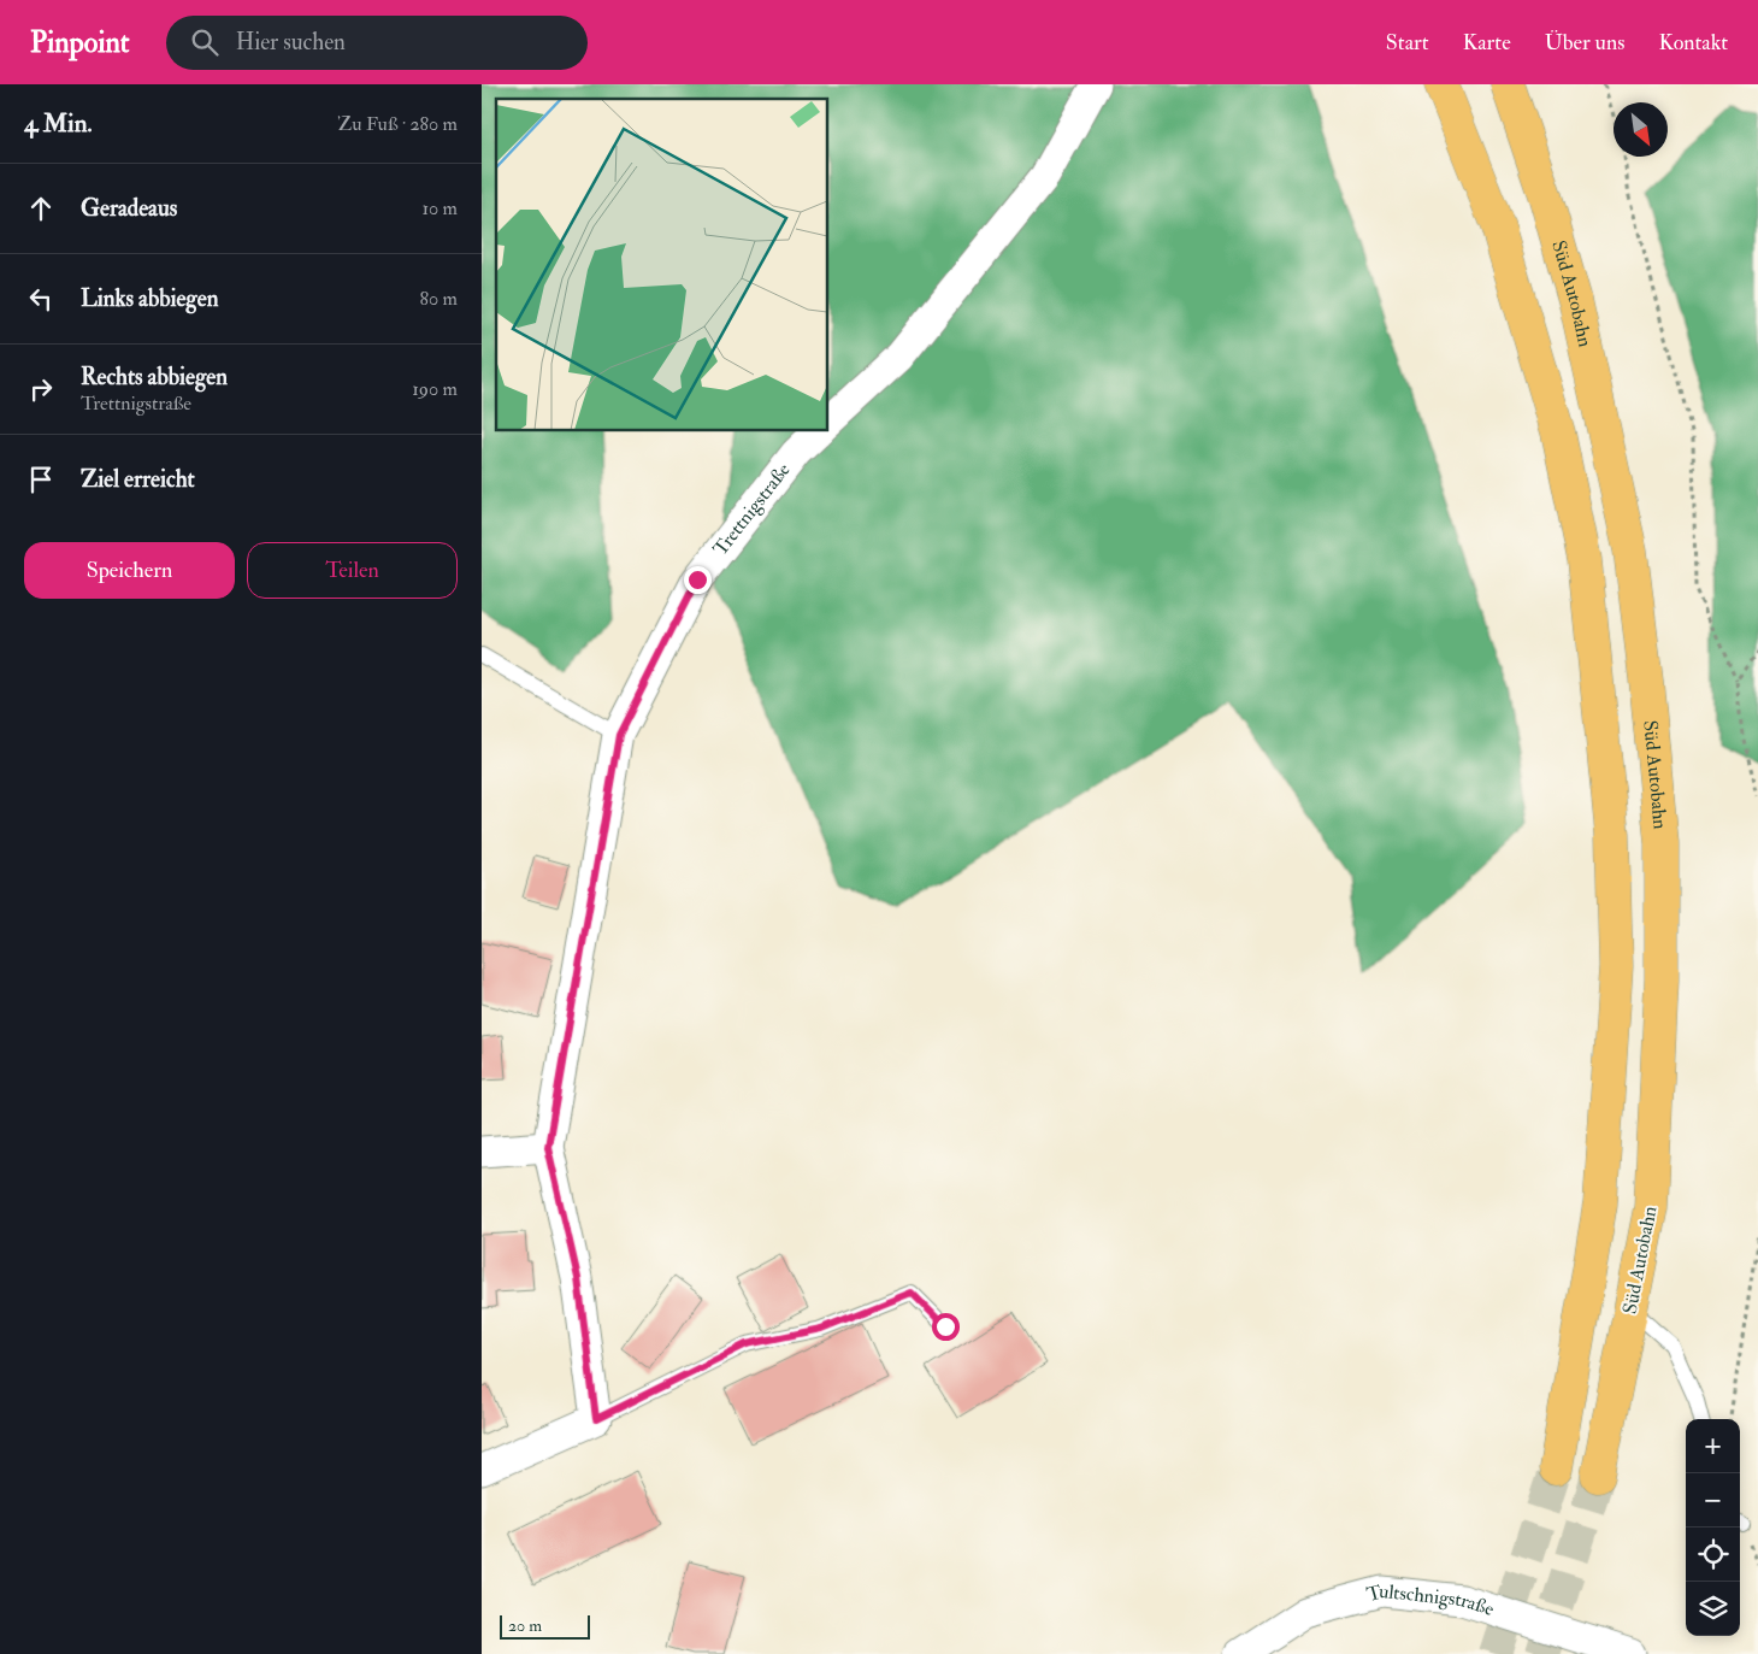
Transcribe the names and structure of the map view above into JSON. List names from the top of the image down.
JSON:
{
  "streets": {
    "highway": ["Süd Autobahn"],
    "street": ["Trettnigstraße", "Tultschnigstraße"]
  },
  "scale_bar": "20 m",
  "north": "bottom right",
  "page": {
    "header": "Pinpoint",
    "search": "Hier suchen",
    "nav": [
      "Start",
      "Karte",
      "Über uns",
      "Kontakt"
    ],
    "heading": ["4 Min.", "Zu Fuß · 280 m"],
    "list": [
      ["Geradeaus", "10 m"],
      ["Links abbiegen", "80 m"],
      ["Rechts abbiegen", "Trettnigstraße", "190 m"],
      "Ziel erreicht"
    ],
    "buttons": ["Speichern", "Teilen"],
    "map_buttons": ["+", "−"],
    "scale": "20 m"
  }
}
